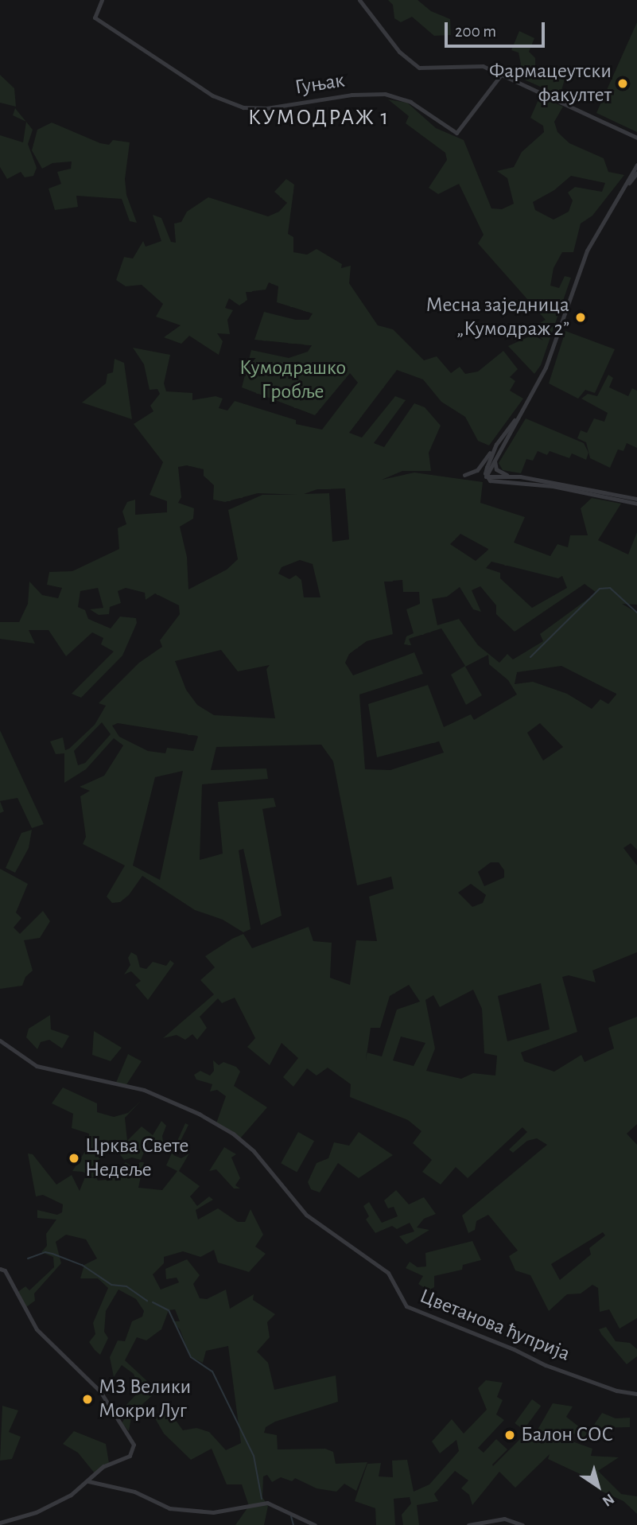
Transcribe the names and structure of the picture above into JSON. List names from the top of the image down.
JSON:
{
  "streets": {
    "street": ["Гуњак", "Цветанова ћуприја"]
  },
  "districts": ["КУМОДРАЖ 1"],
  "parks": ["Кумодрашко Гробље"],
  "places": [
    "Фармацеутски факултет",
    "Месна заједница „Кумодраж 2”",
    "Црква Свете Недеље",
    "МЗ Велики Мокри Луг",
    "Балон СОС"
  ],
  "scale_bar": "200 m",
  "north": "bottom right"
}
